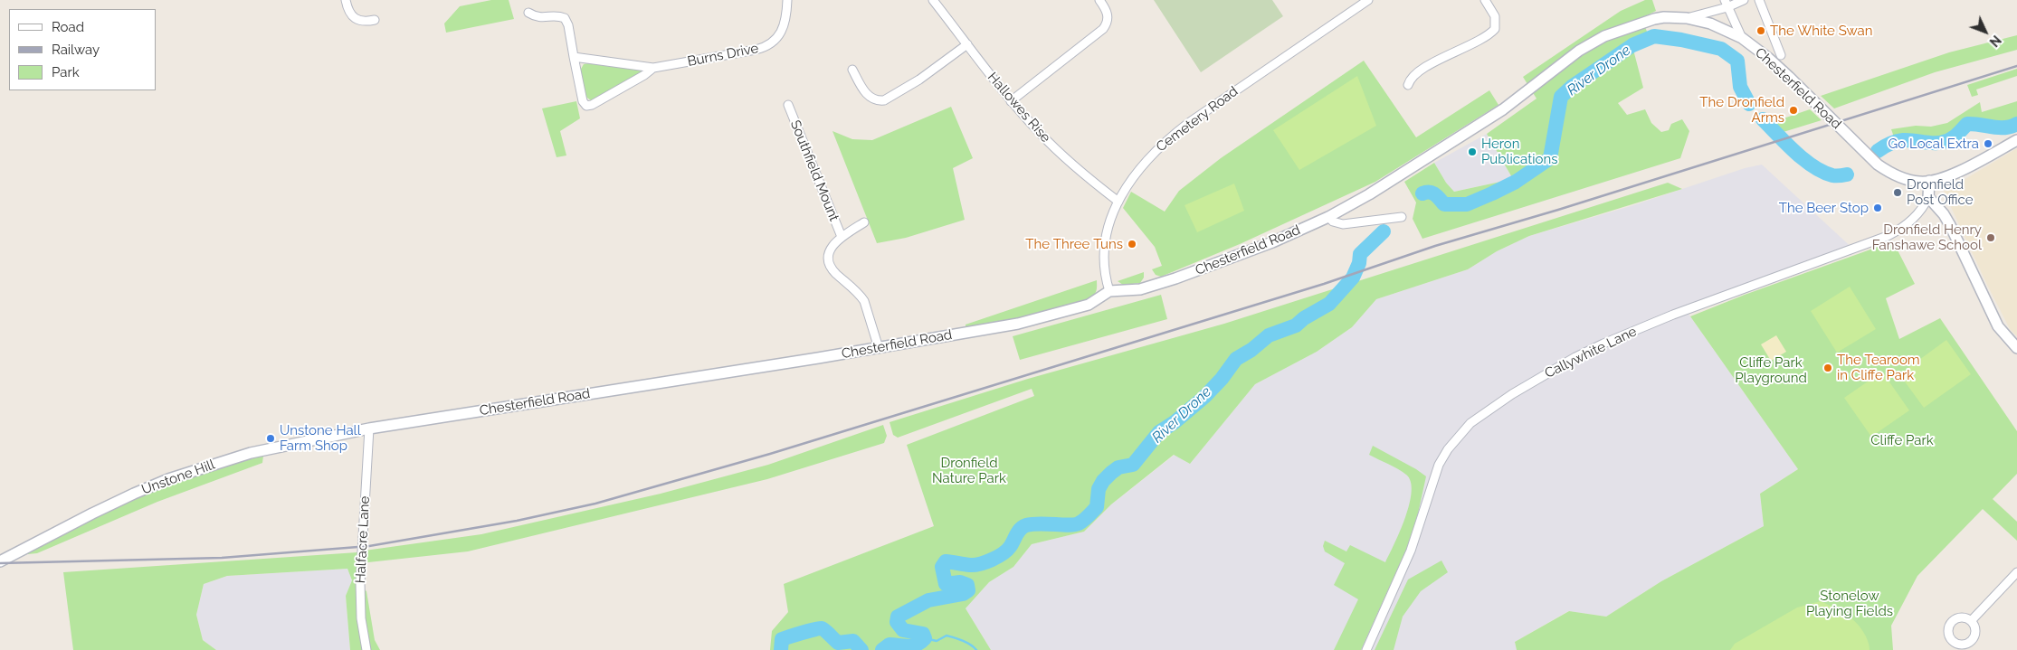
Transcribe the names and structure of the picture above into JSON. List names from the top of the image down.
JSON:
{
  "streets": {
    "main road": ["Chesterfield Road", "Callywhite Lane", "Unstone Hill"],
    "street": [
      "Burns Drive",
      "Hallowes Rise",
      "Cemetery Road",
      "Southfield Mount",
      "Halfacre Lane"
    ]
  },
  "crossings": [
    ["Chesterfield Road", "Cemetery Road"],
    ["Chesterfield Road", "Callywhite Lane"],
    ["Chesterfield Road", "Unstone Hill"],
    ["Chesterfield Road", "Halfacre Lane"],
    ["Hallowes Rise", "Cemetery Road"],
    ["Unstone Hill", "Halfacre Lane"]
  ],
  "water": ["River Drone"],
  "parks": [
    "Cliffe Park Playground",
    "Cliffe Park",
    "Dronfield Nature Park",
    "Stonelow Playing Fields"
  ],
  "places": [
    "The White Swan",
    "The Dronfield Arms",
    "Go Local Extra",
    "Heron Publications",
    "Dronfield Post Office",
    "The Beer Stop",
    "Dronfield Henry Fanshawe School",
    "The Three Tuns",
    "The Tearoom in Cliffe Park",
    "Unstone Hall Farm Shop"
  ],
  "legend": ["Road", "Railway", "Park"],
  "north": "bottom right"
}
